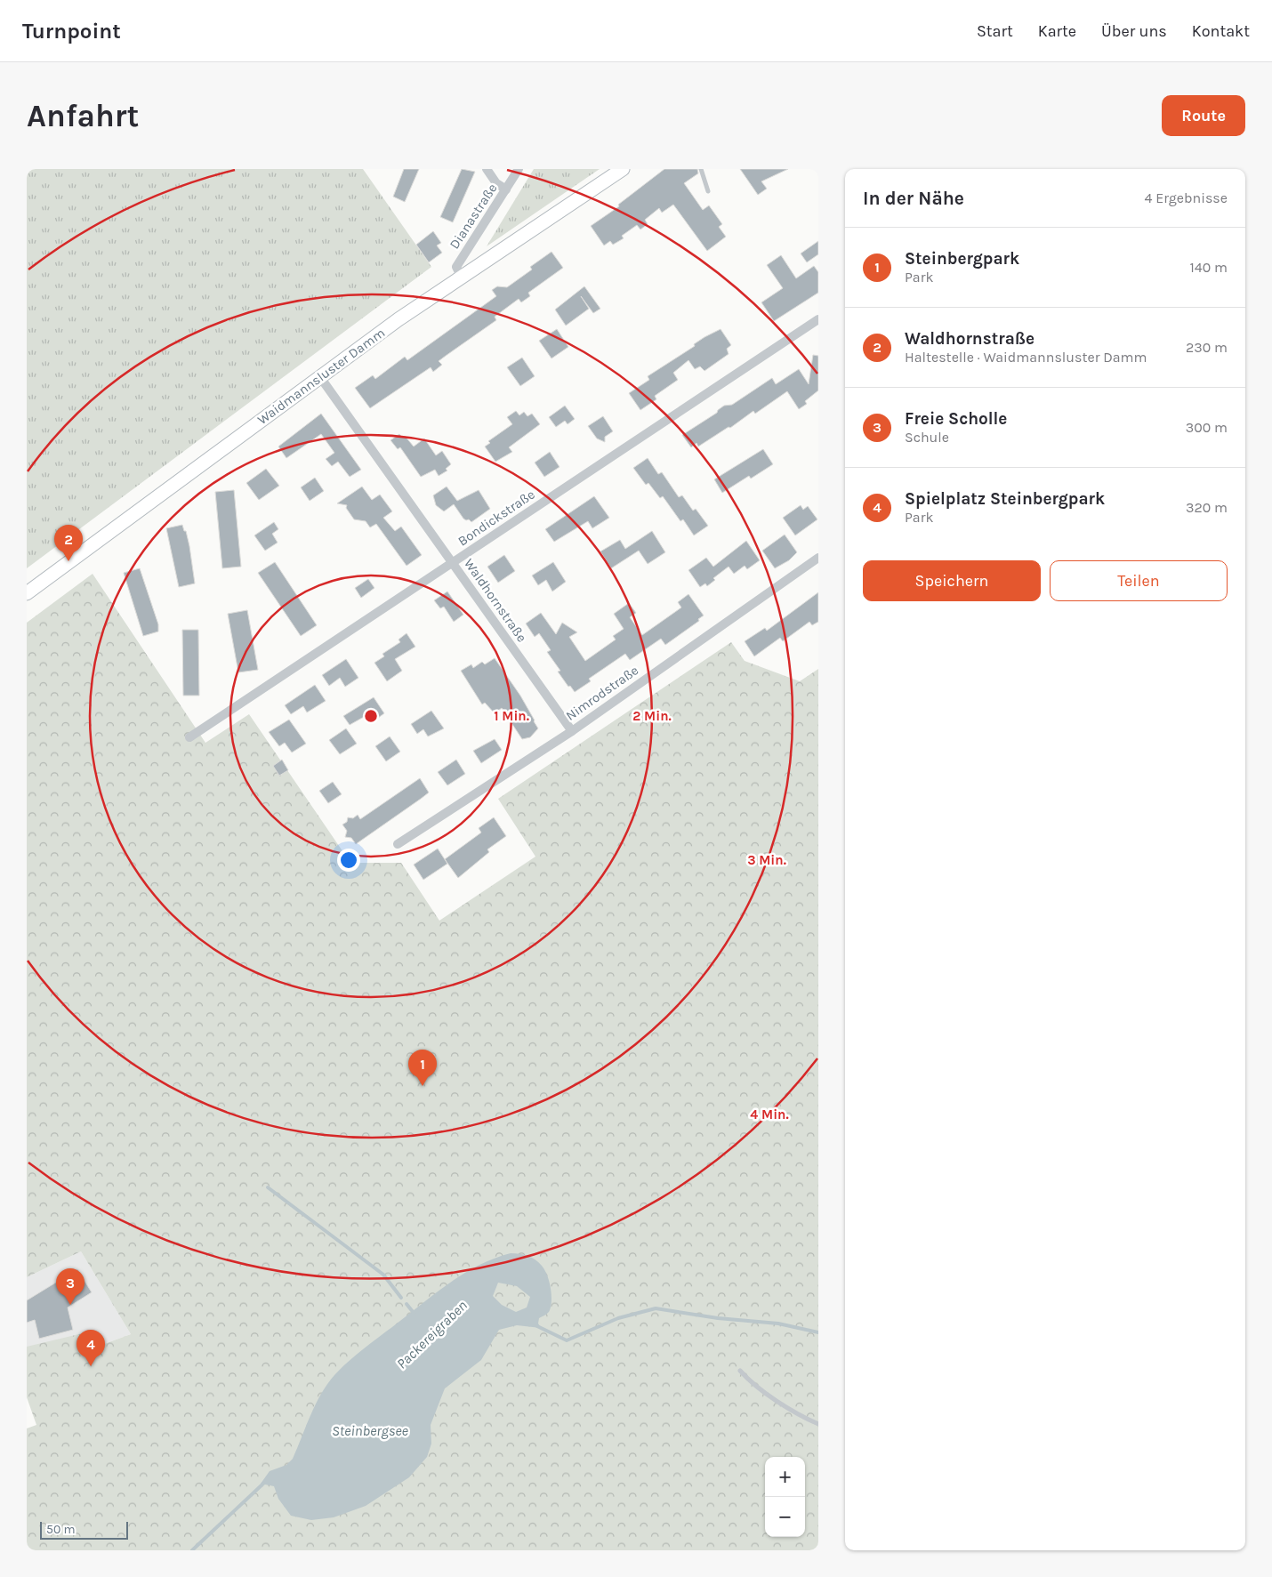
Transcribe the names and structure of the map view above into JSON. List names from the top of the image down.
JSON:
{
  "streets": {
    "main road": ["Waidmannsluster Damm"],
    "street": [
      "Dianastraße",
      "Bondickstraße",
      "Waldhornstraße",
      "Nimrodstraße"
    ]
  },
  "crossings": [
    ["Dianastraße", "Waidmannsluster Damm"],
    ["Waidmannsluster Damm", "Waldhornstraße"],
    ["Bondickstraße", "Waldhornstraße"],
    ["Waldhornstraße", "Nimrodstraße"]
  ],
  "water": ["Packereigraben", "Steinbergsee"],
  "scale_bar": "50 m",
  "page": {
    "header": "Turnpoint",
    "nav": [
      "Start",
      "Karte",
      "Über uns",
      "Kontakt"
    ],
    "buttons": [
      "Route",
      ["Speichern", "Teilen"]
    ],
    "title": "Anfahrt",
    "heading": ["In der Nähe", "4 Ergebnisse"],
    "list": [
      {
        "mark": "1",
        "name": "Steinbergpark",
        "note": "Park",
        "value": "140 m"
      },
      {
        "mark": "2",
        "name": "Waldhornstraße",
        "note": "Haltestelle · Waidmannsluster Damm",
        "value": "230 m"
      },
      {
        "mark": "3",
        "name": "Freie Scholle",
        "note": "Schule",
        "value": "300 m"
      },
      {
        "mark": "4",
        "name": "Spielplatz Steinbergpark",
        "note": "Park",
        "value": "320 m"
      }
    ],
    "pins": [
      "2",
      "1",
      "3",
      "4"
    ],
    "map_buttons": ["+", "−"],
    "scale": "50 m"
  },
  "rings": [
    "1 Min.",
    "2 Min.",
    "3 Min.",
    "4 Min."
  ]
}
